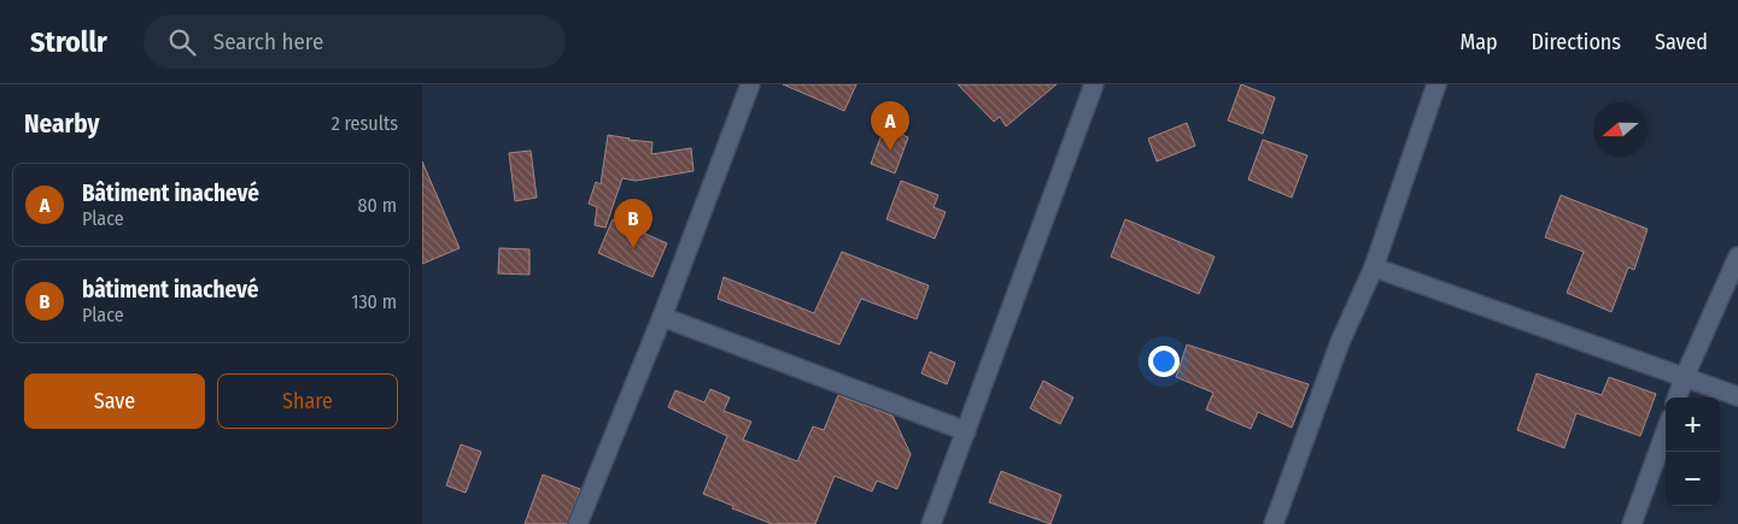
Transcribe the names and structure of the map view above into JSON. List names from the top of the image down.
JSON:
{
  "north": "left",
  "page": {
    "header": "Strollr",
    "search": "Search here",
    "nav": ["Map", "Directions", "Saved"],
    "heading": ["Nearby", "2 results"],
    "pins": ["A", "B"],
    "list": [
      {
        "mark": "A",
        "name": "Bâtiment inachevé",
        "note": "Place",
        "value": "80 m"
      },
      {
        "mark": "B",
        "name": "bâtiment inachevé",
        "note": "Place",
        "value": "130 m"
      }
    ],
    "buttons": ["Save", "Share"],
    "map_buttons": ["+", "−"]
  }
}
